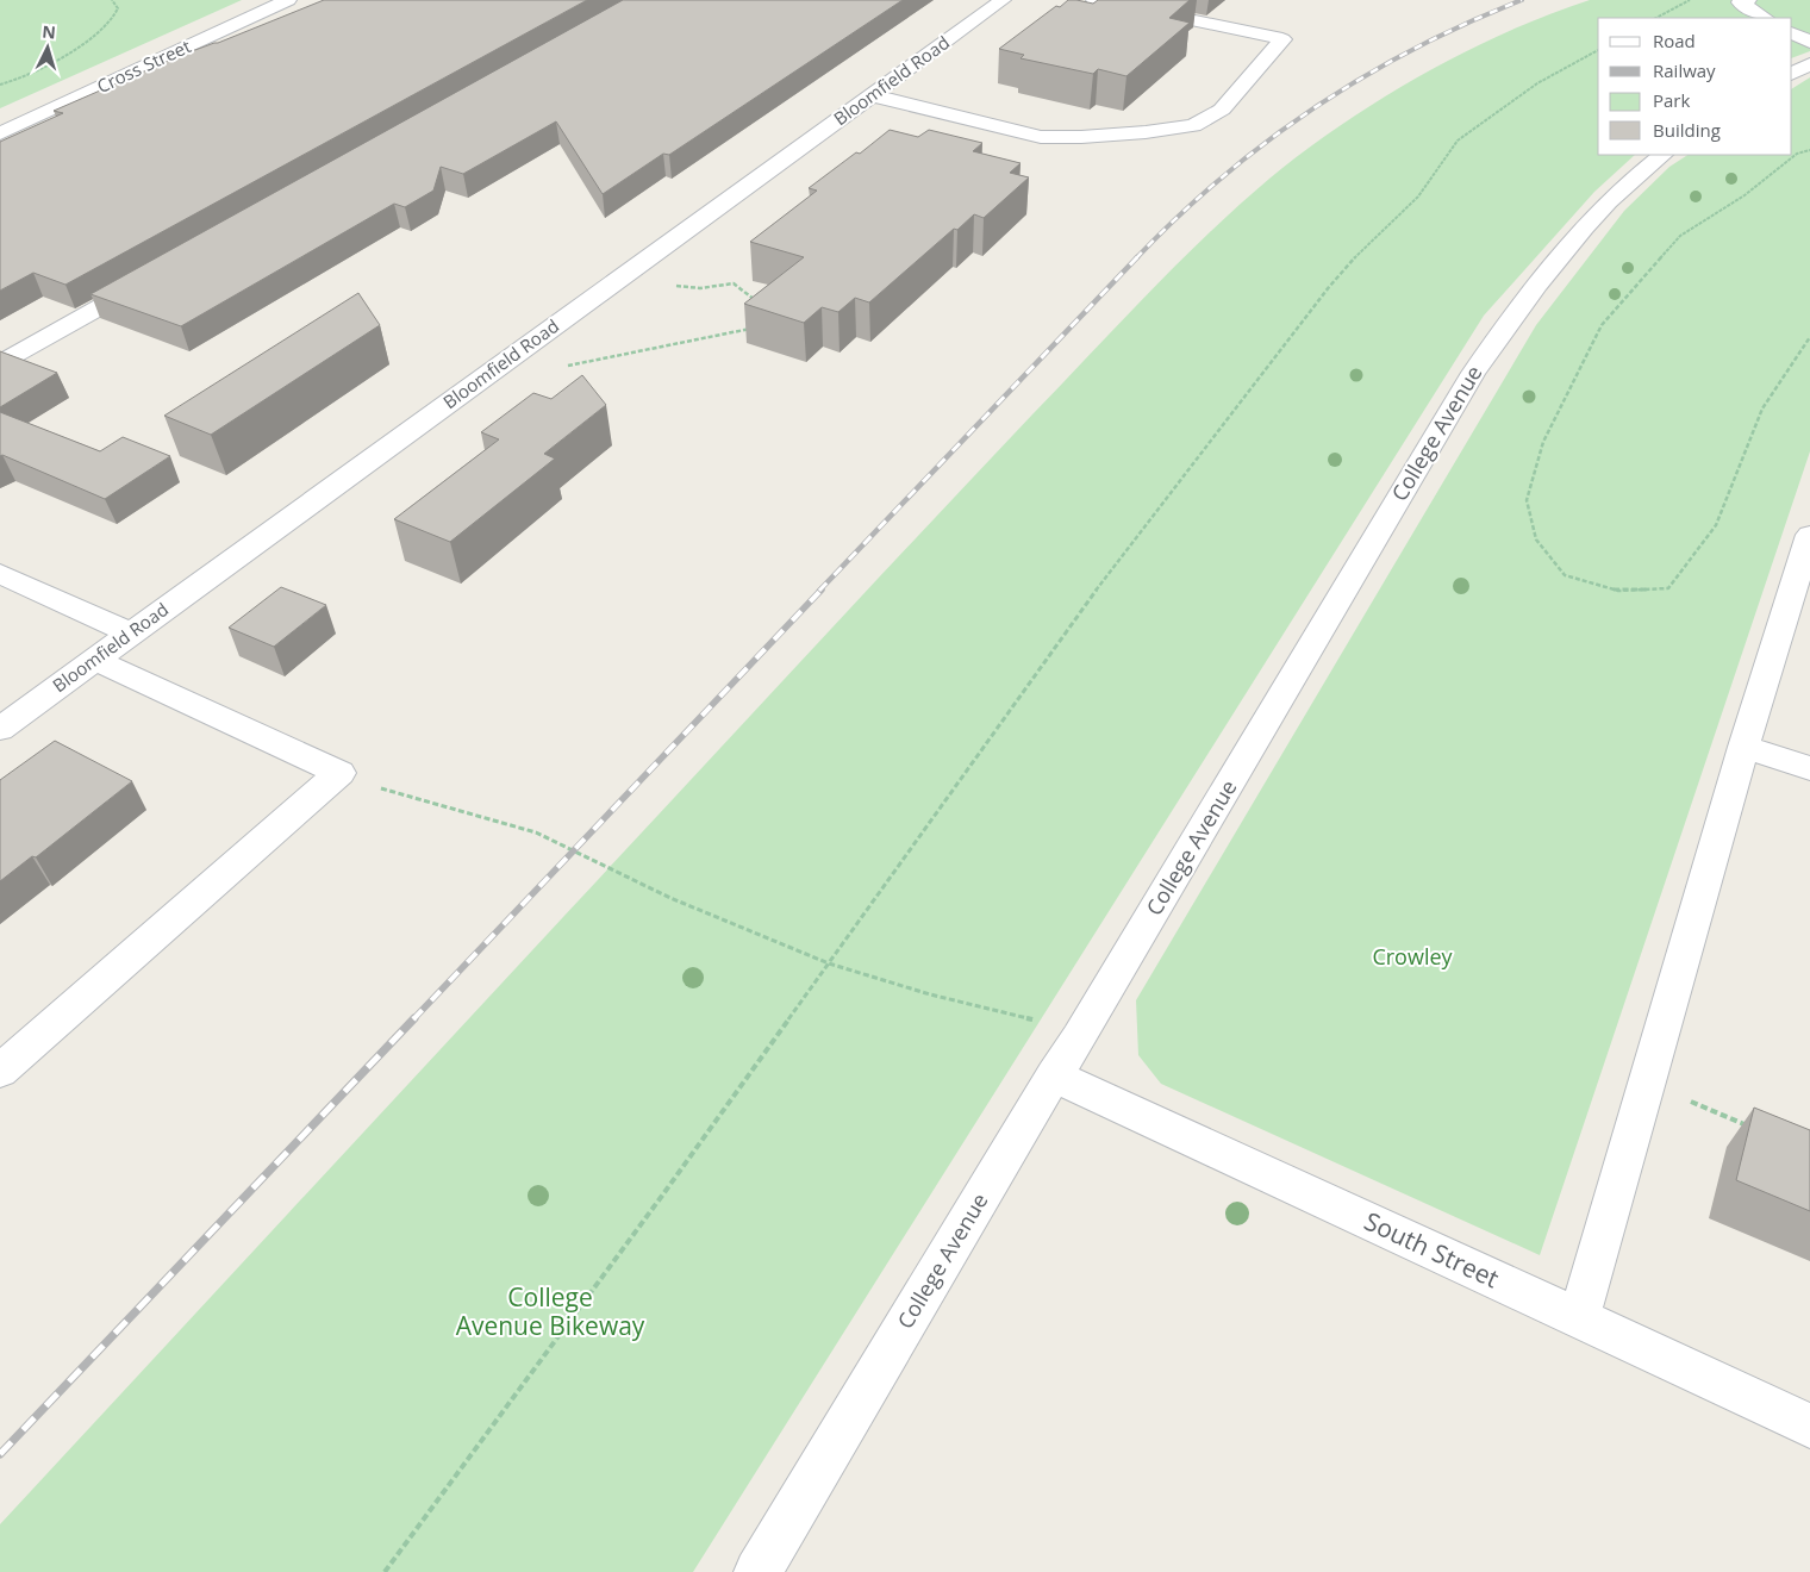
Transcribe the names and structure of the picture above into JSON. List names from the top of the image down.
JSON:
{
  "streets": {
    "street": [
      "Cross Street",
      "Bloomfield Road",
      "College Avenue",
      "South Street"
    ]
  },
  "crossings": [
    ["College Avenue", "South Street"]
  ],
  "parks": ["Crowley", "College Avenue Bikeway"],
  "legend": [
    "Road",
    "Railway",
    "Park",
    "Building"
  ],
  "north": "top"
}
